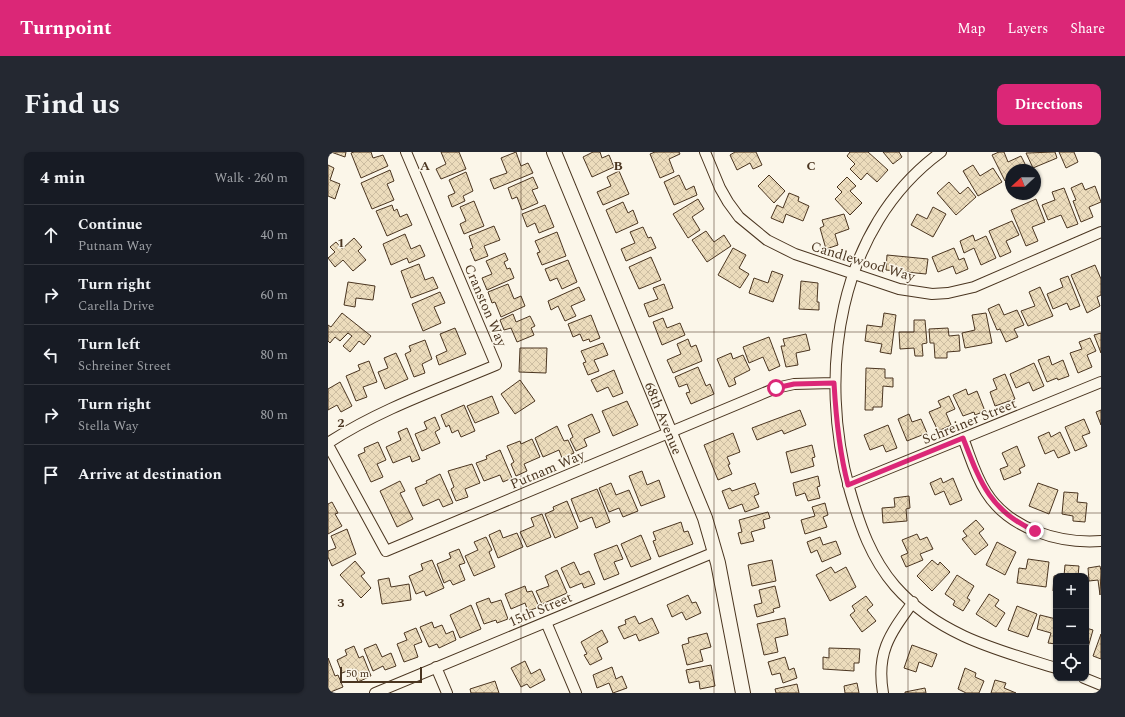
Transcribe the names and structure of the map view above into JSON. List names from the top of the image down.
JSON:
{
  "streets": {
    "street": [
      "Candlewood Way",
      "Cranston Way",
      "68th Avenue",
      "Schreiner Street",
      "Putnam Way",
      "15th Street"
    ]
  },
  "crossings": [
    ["Cranston Way", "Putnam Way"],
    ["68th Avenue", "Putnam Way"],
    ["68th Avenue", "15th Street"]
  ],
  "scale_bar": "50 m",
  "north": "left",
  "page": {
    "header": "Turnpoint",
    "nav": ["Map", "Layers", "Share"],
    "title": "Find us",
    "buttons": "Directions",
    "heading": ["4 min", "Walk · 260 m"],
    "list": [
      ["Continue", "Putnam Way", "40 m"],
      ["Turn right", "Carella Drive", "60 m"],
      ["Turn left", "Schreiner Street", "80 m"],
      ["Turn right", "Stella Way", "80 m"],
      "Arrive at destination"
    ],
    "map_buttons": ["+", "−"],
    "scale": "50 m"
  },
  "grid": {
    "columns": ["A", "B", "C"],
    "rows": ["1", "2", "3"]
  }
}
